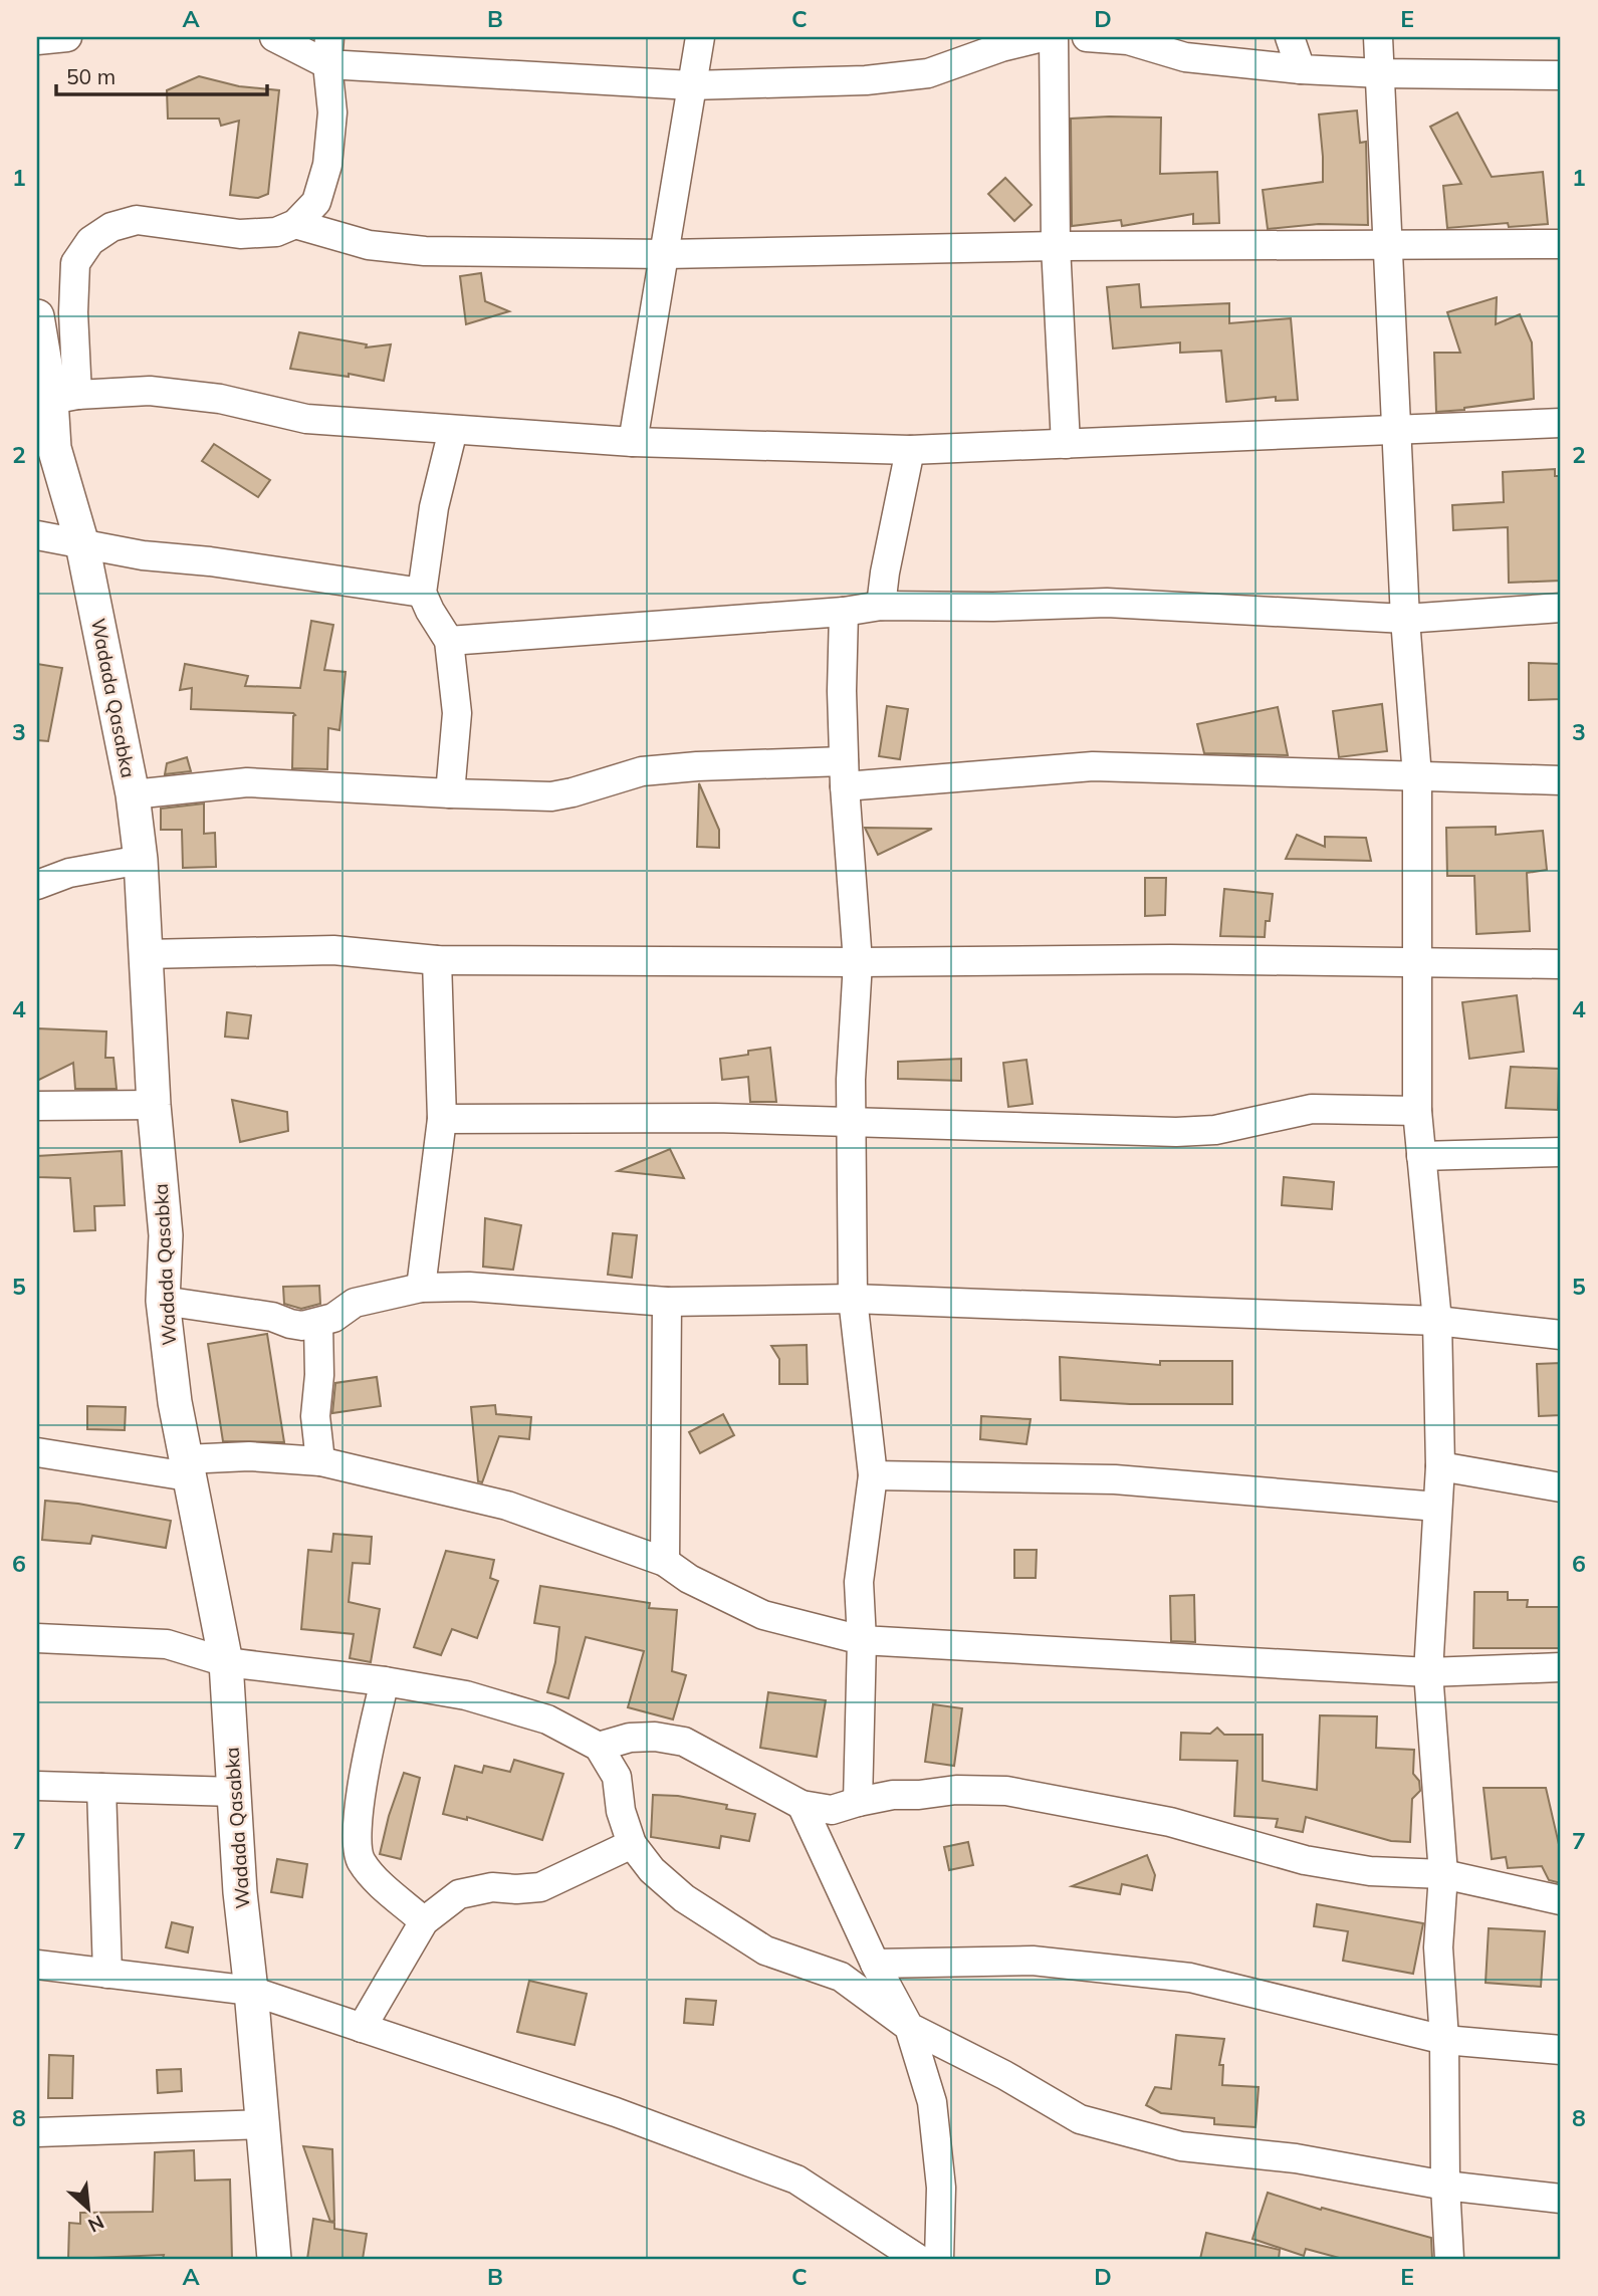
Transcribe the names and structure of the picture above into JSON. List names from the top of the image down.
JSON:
{
  "streets": {
    "street": ["Wadada Qasabka"]
  },
  "scale_bar": "50 m",
  "north": "bottom right",
  "grid": {
    "columns": [
      "A",
      "B",
      "C",
      "D",
      "E"
    ],
    "rows": [
      "1",
      "2",
      "3",
      "4",
      "5",
      "6",
      "7",
      "8"
    ]
  }
}
